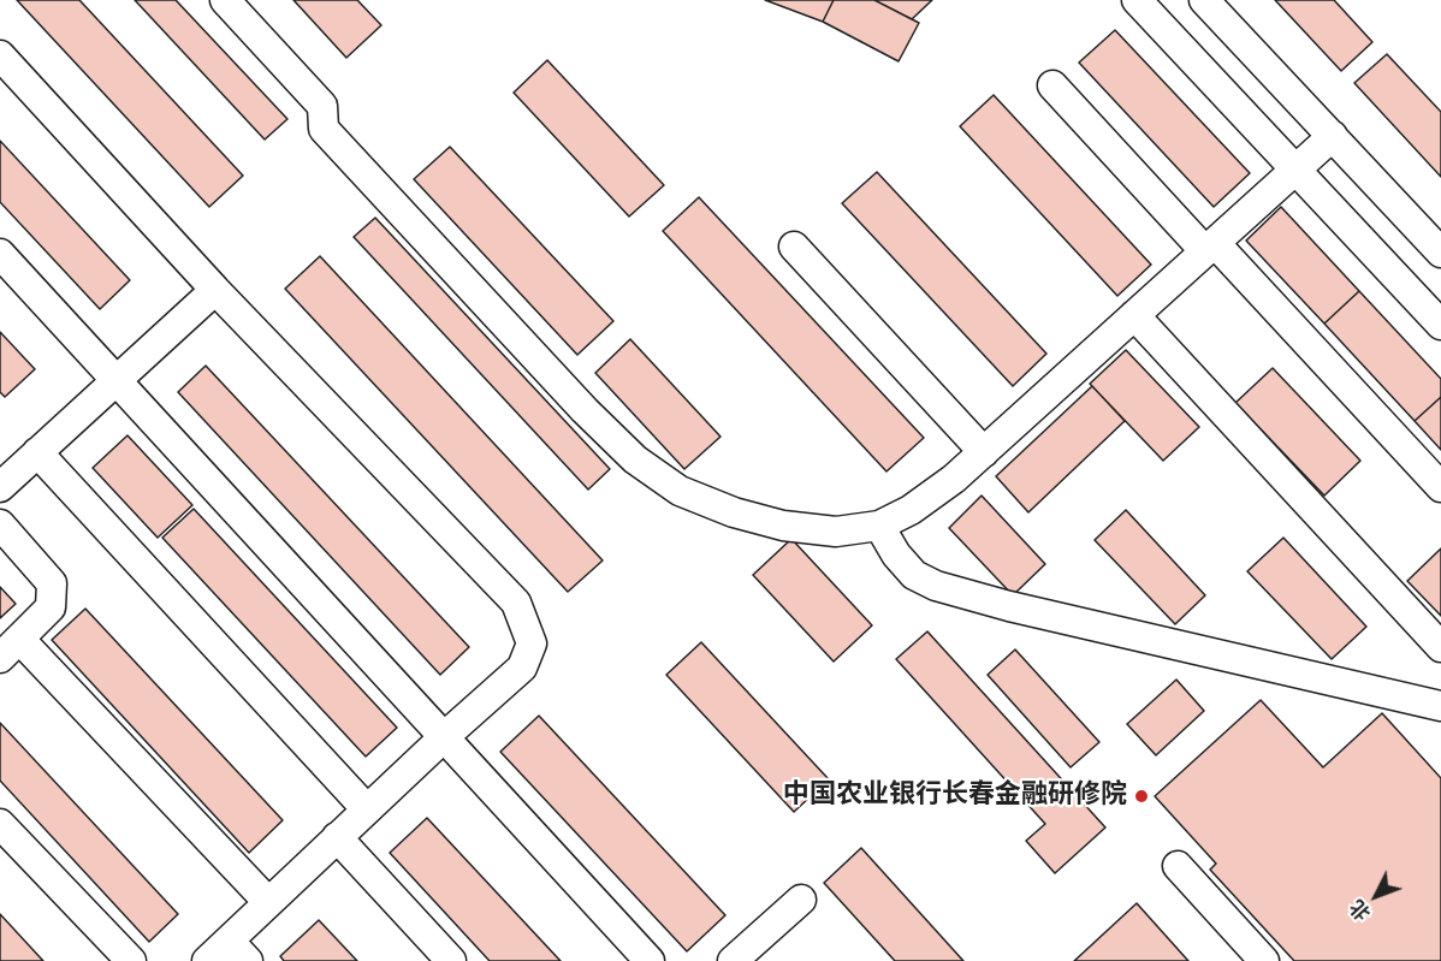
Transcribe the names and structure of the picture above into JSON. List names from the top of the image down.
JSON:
{
  "places": ["中国农业银行长春金融研修院"],
  "north": "bottom left"
}
